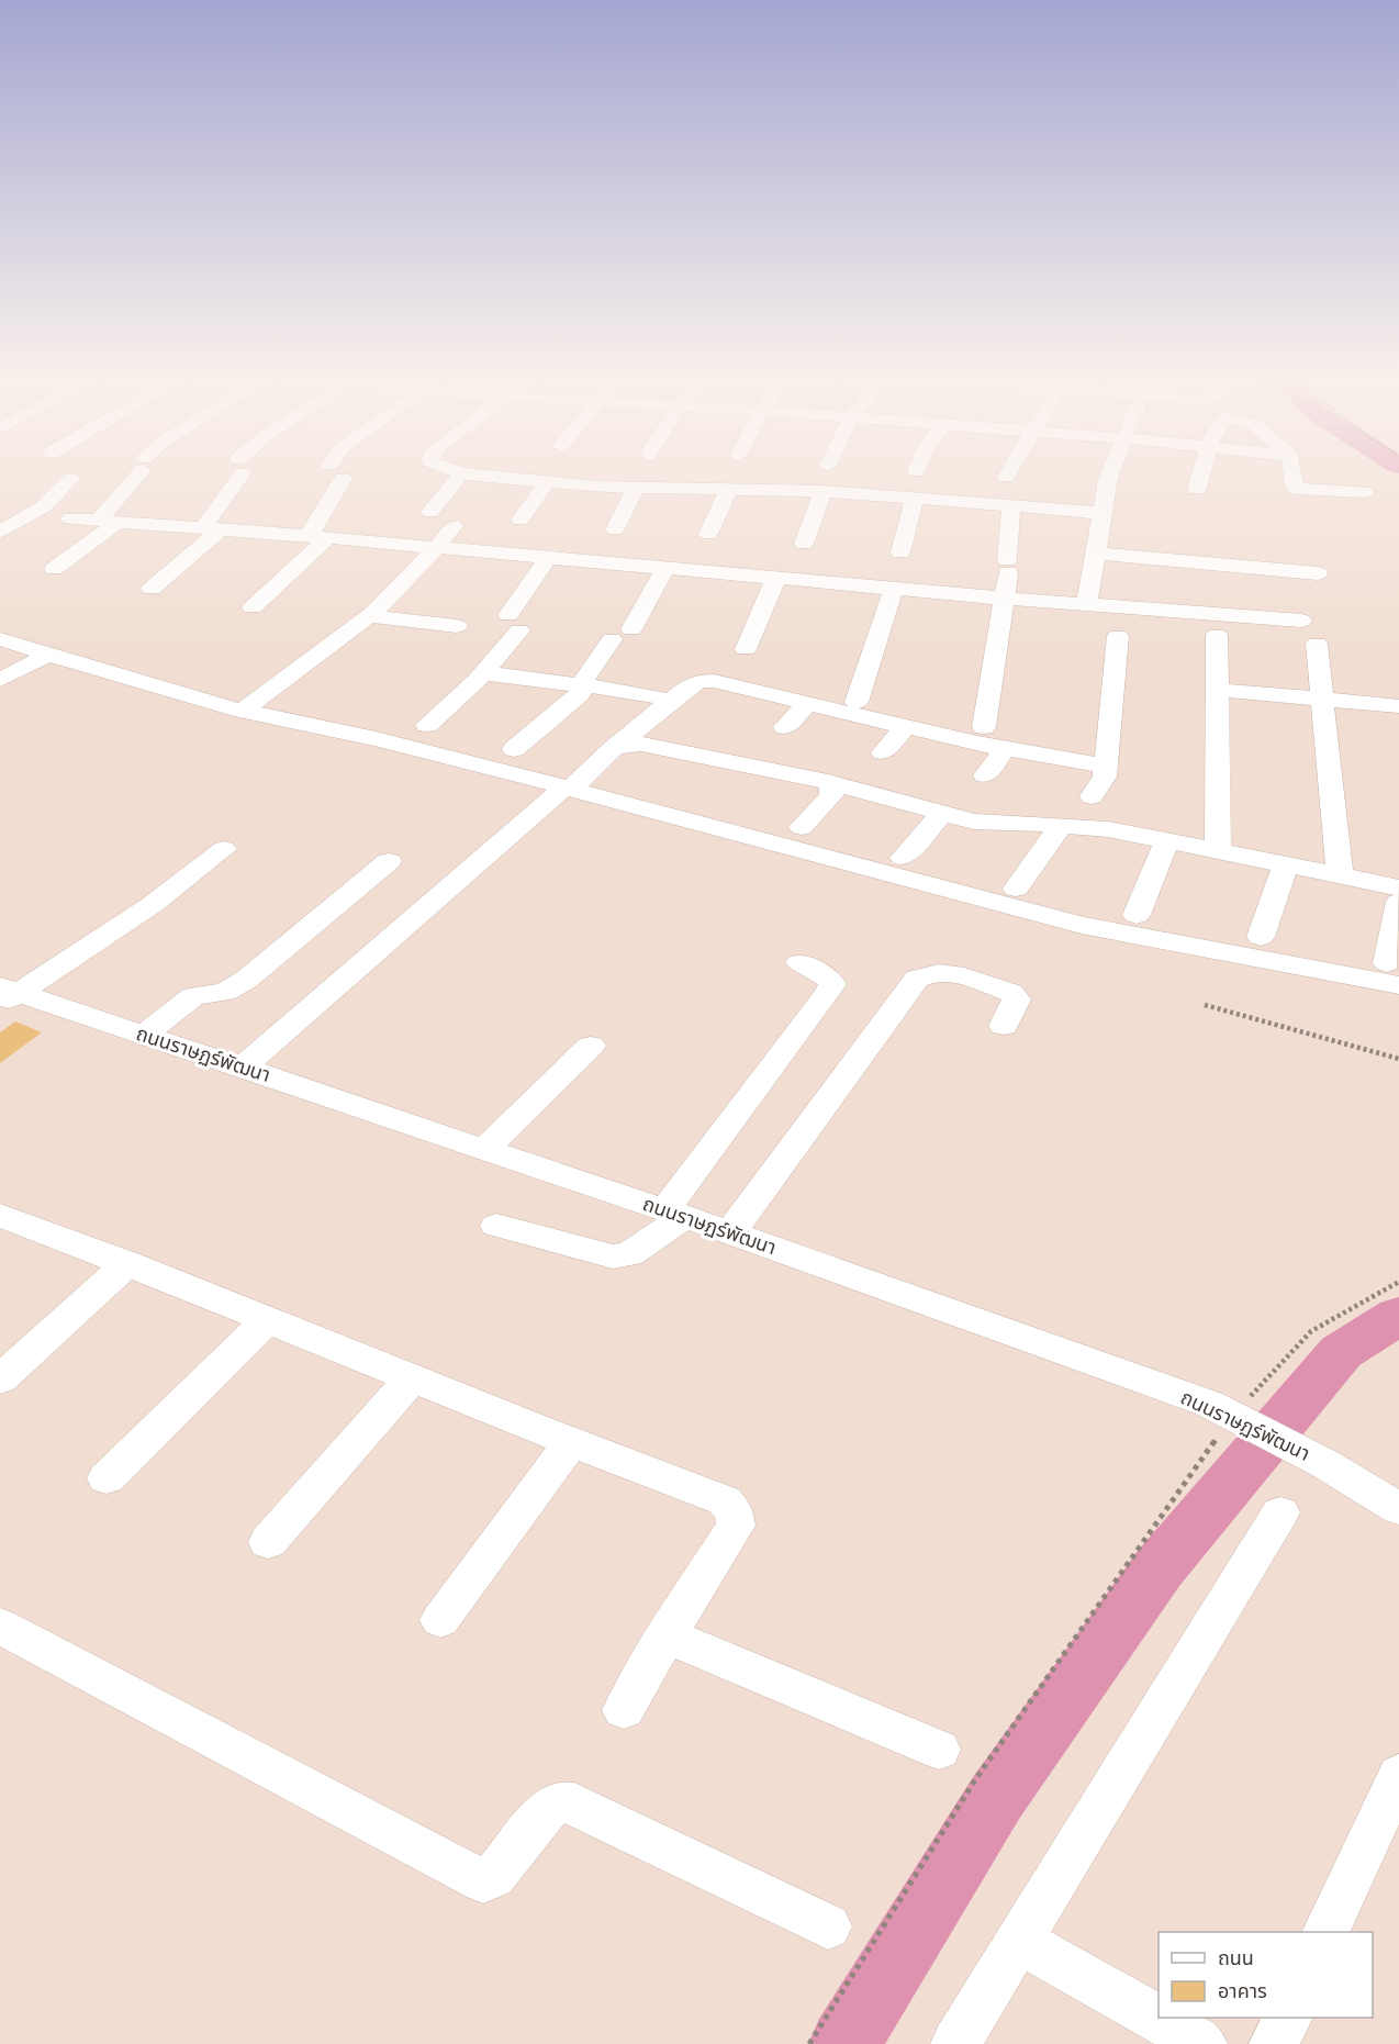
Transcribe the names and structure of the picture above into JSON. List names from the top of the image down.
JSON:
{
  "streets": {
    "street": ["ถนนราษฏร์พัฒนา"]
  },
  "legend": ["ถนน", "อาคาร"]
}
